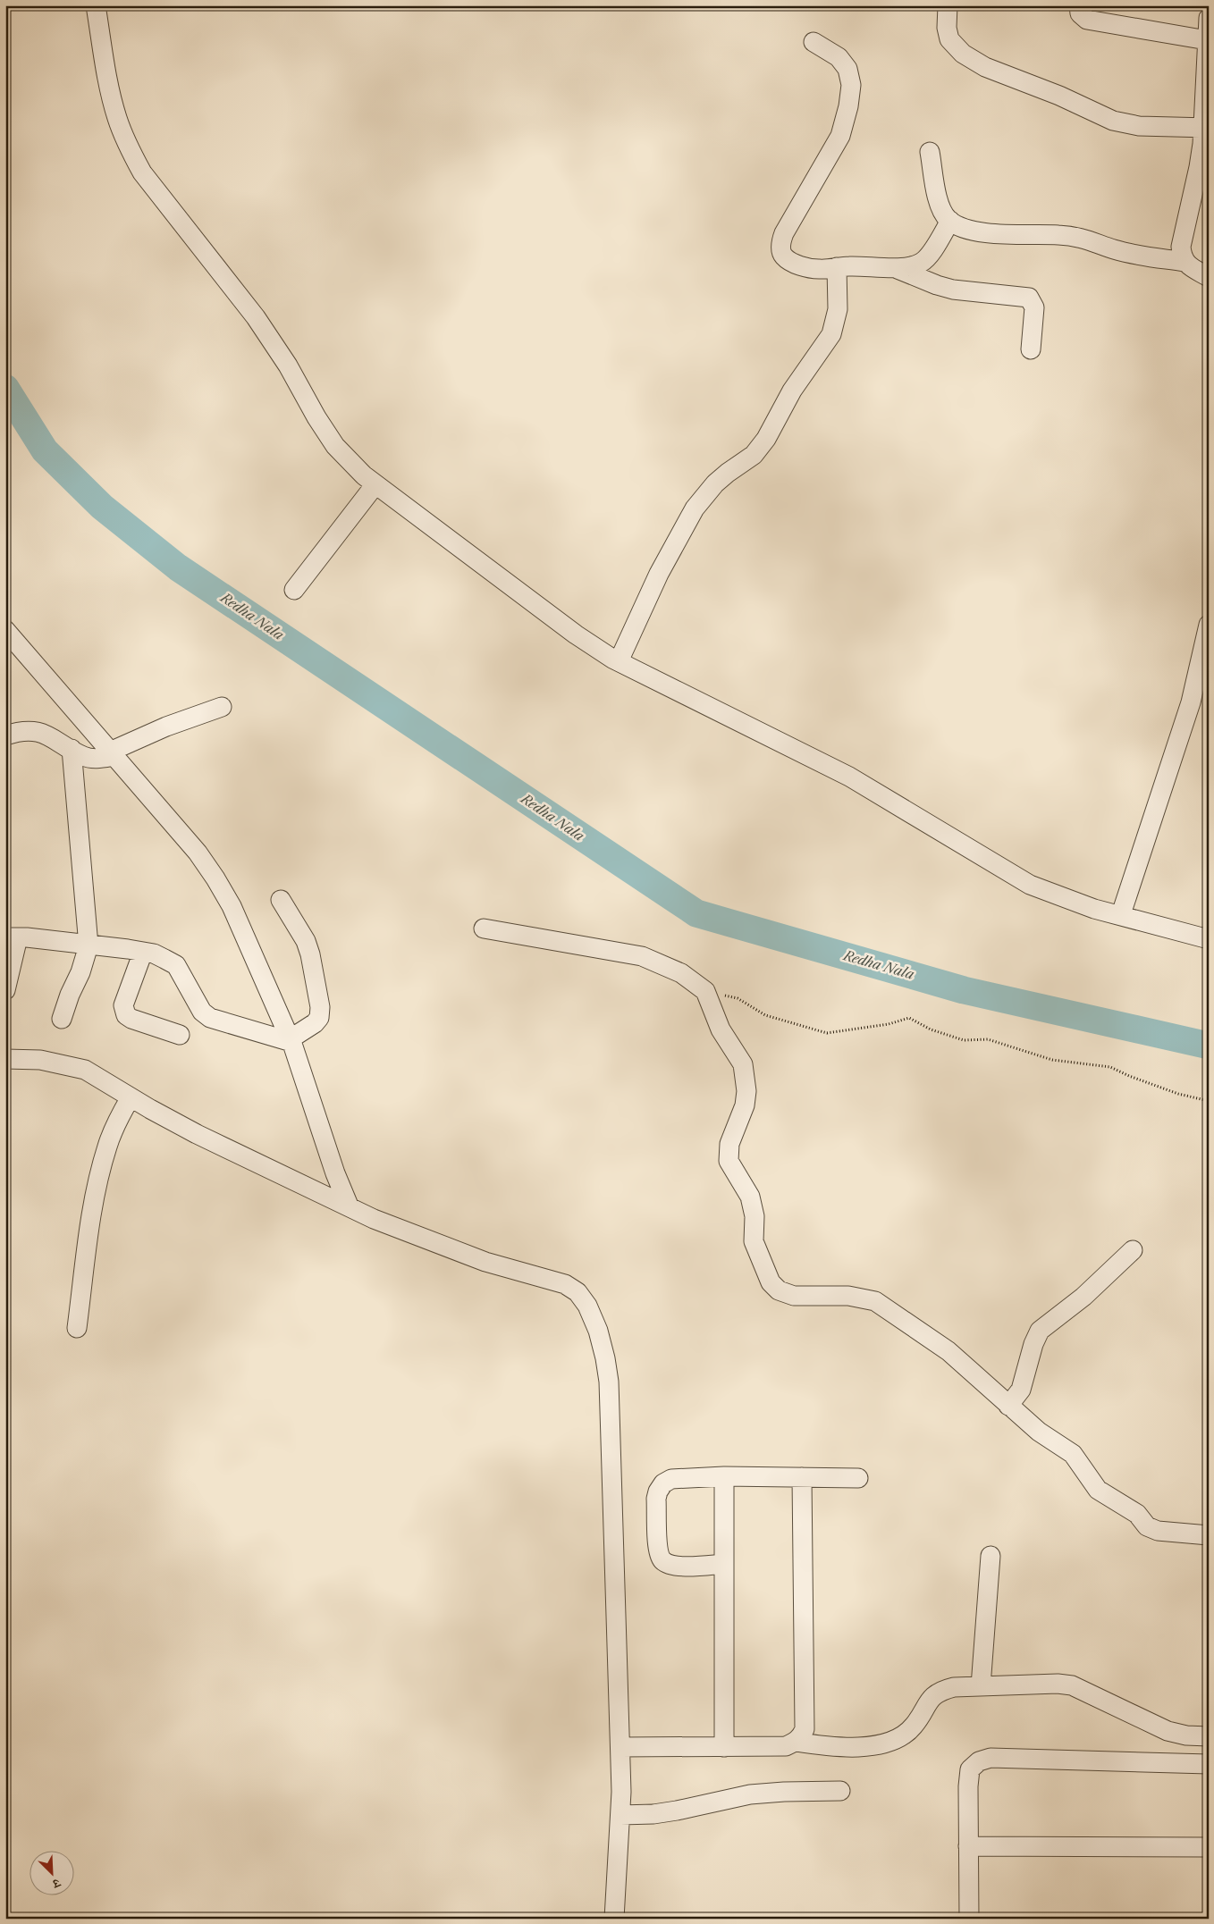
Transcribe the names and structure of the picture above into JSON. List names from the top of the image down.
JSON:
{
  "water": ["Redha Nala"],
  "north": "bottom right"
}
